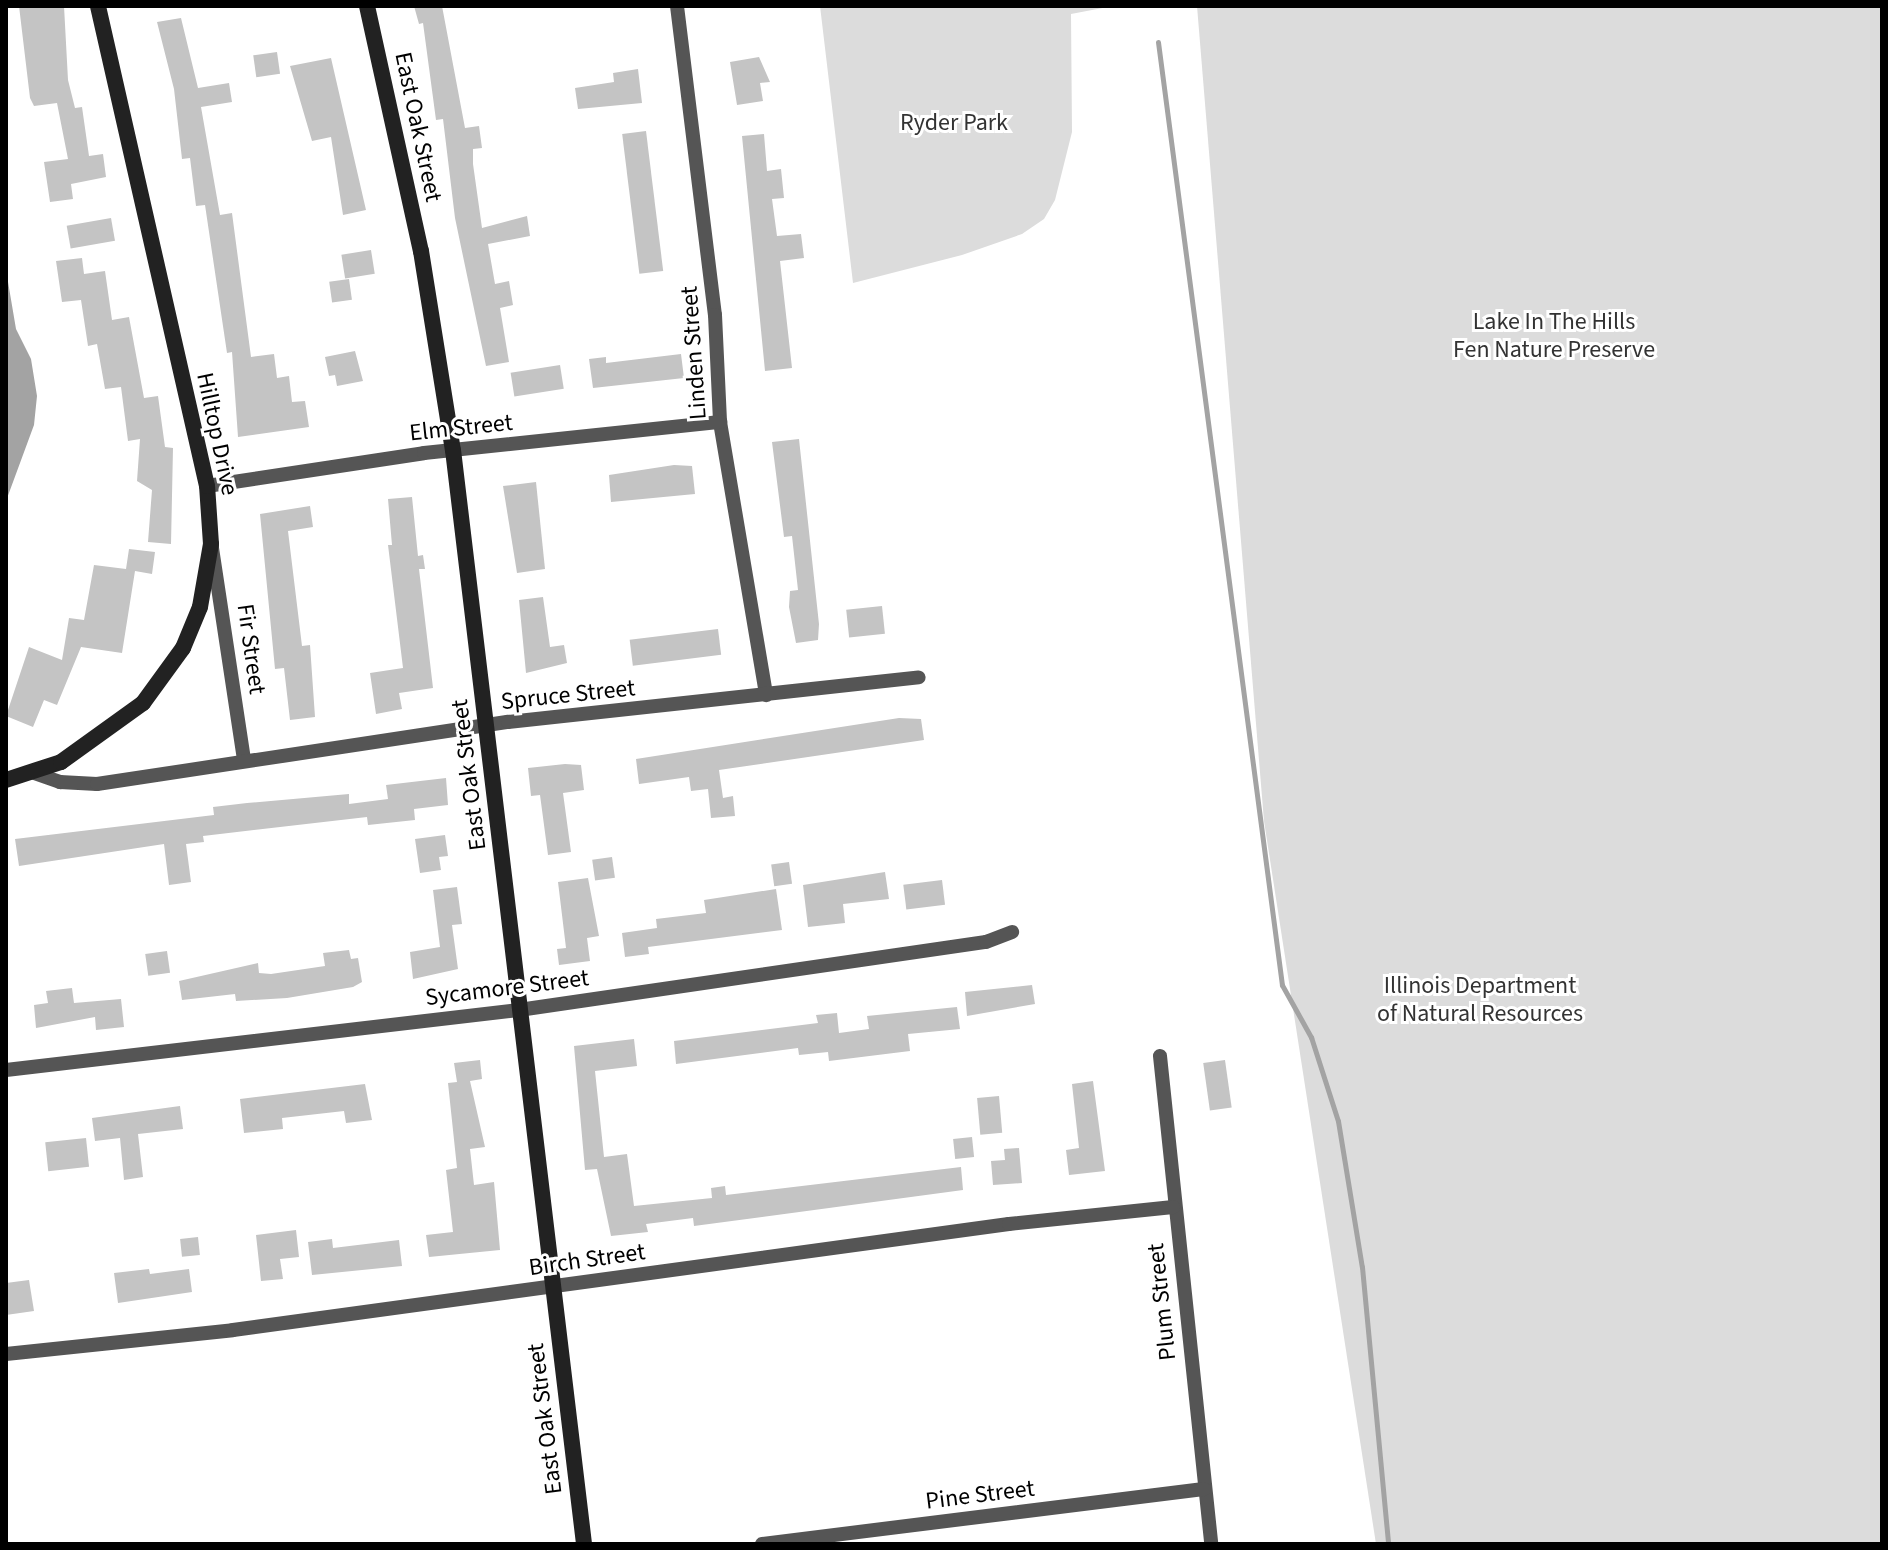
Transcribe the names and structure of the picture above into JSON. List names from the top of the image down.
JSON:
{
  "streets": {
    "street": [
      "East Oak Street",
      "Linden Street",
      "Elm Street",
      "Hilltop Drive",
      "Fir Street",
      "Spruce Street",
      "Sycamore Street",
      "Birch Street",
      "Plum Street",
      "Pine Street"
    ]
  },
  "crossings": [
    ["East Oak Street", "Elm Street"],
    ["East Oak Street", "Spruce Street"],
    ["East Oak Street", "Sycamore Street"],
    ["East Oak Street", "Birch Street"],
    ["Linden Street", "Elm Street"],
    ["Linden Street", "Spruce Street"],
    ["Elm Street", "Hilltop Drive"],
    ["Hilltop Drive", "Fir Street"],
    ["Hilltop Drive", "Spruce Street"],
    ["Fir Street", "Spruce Street"],
    ["Birch Street", "Plum Street"],
    ["Plum Street", "Pine Street"]
  ],
  "parks": ["Ryder Park", "Lake In The Hills Fen Nature Preserve", "Illinois Department of Natural Resources"]
}
